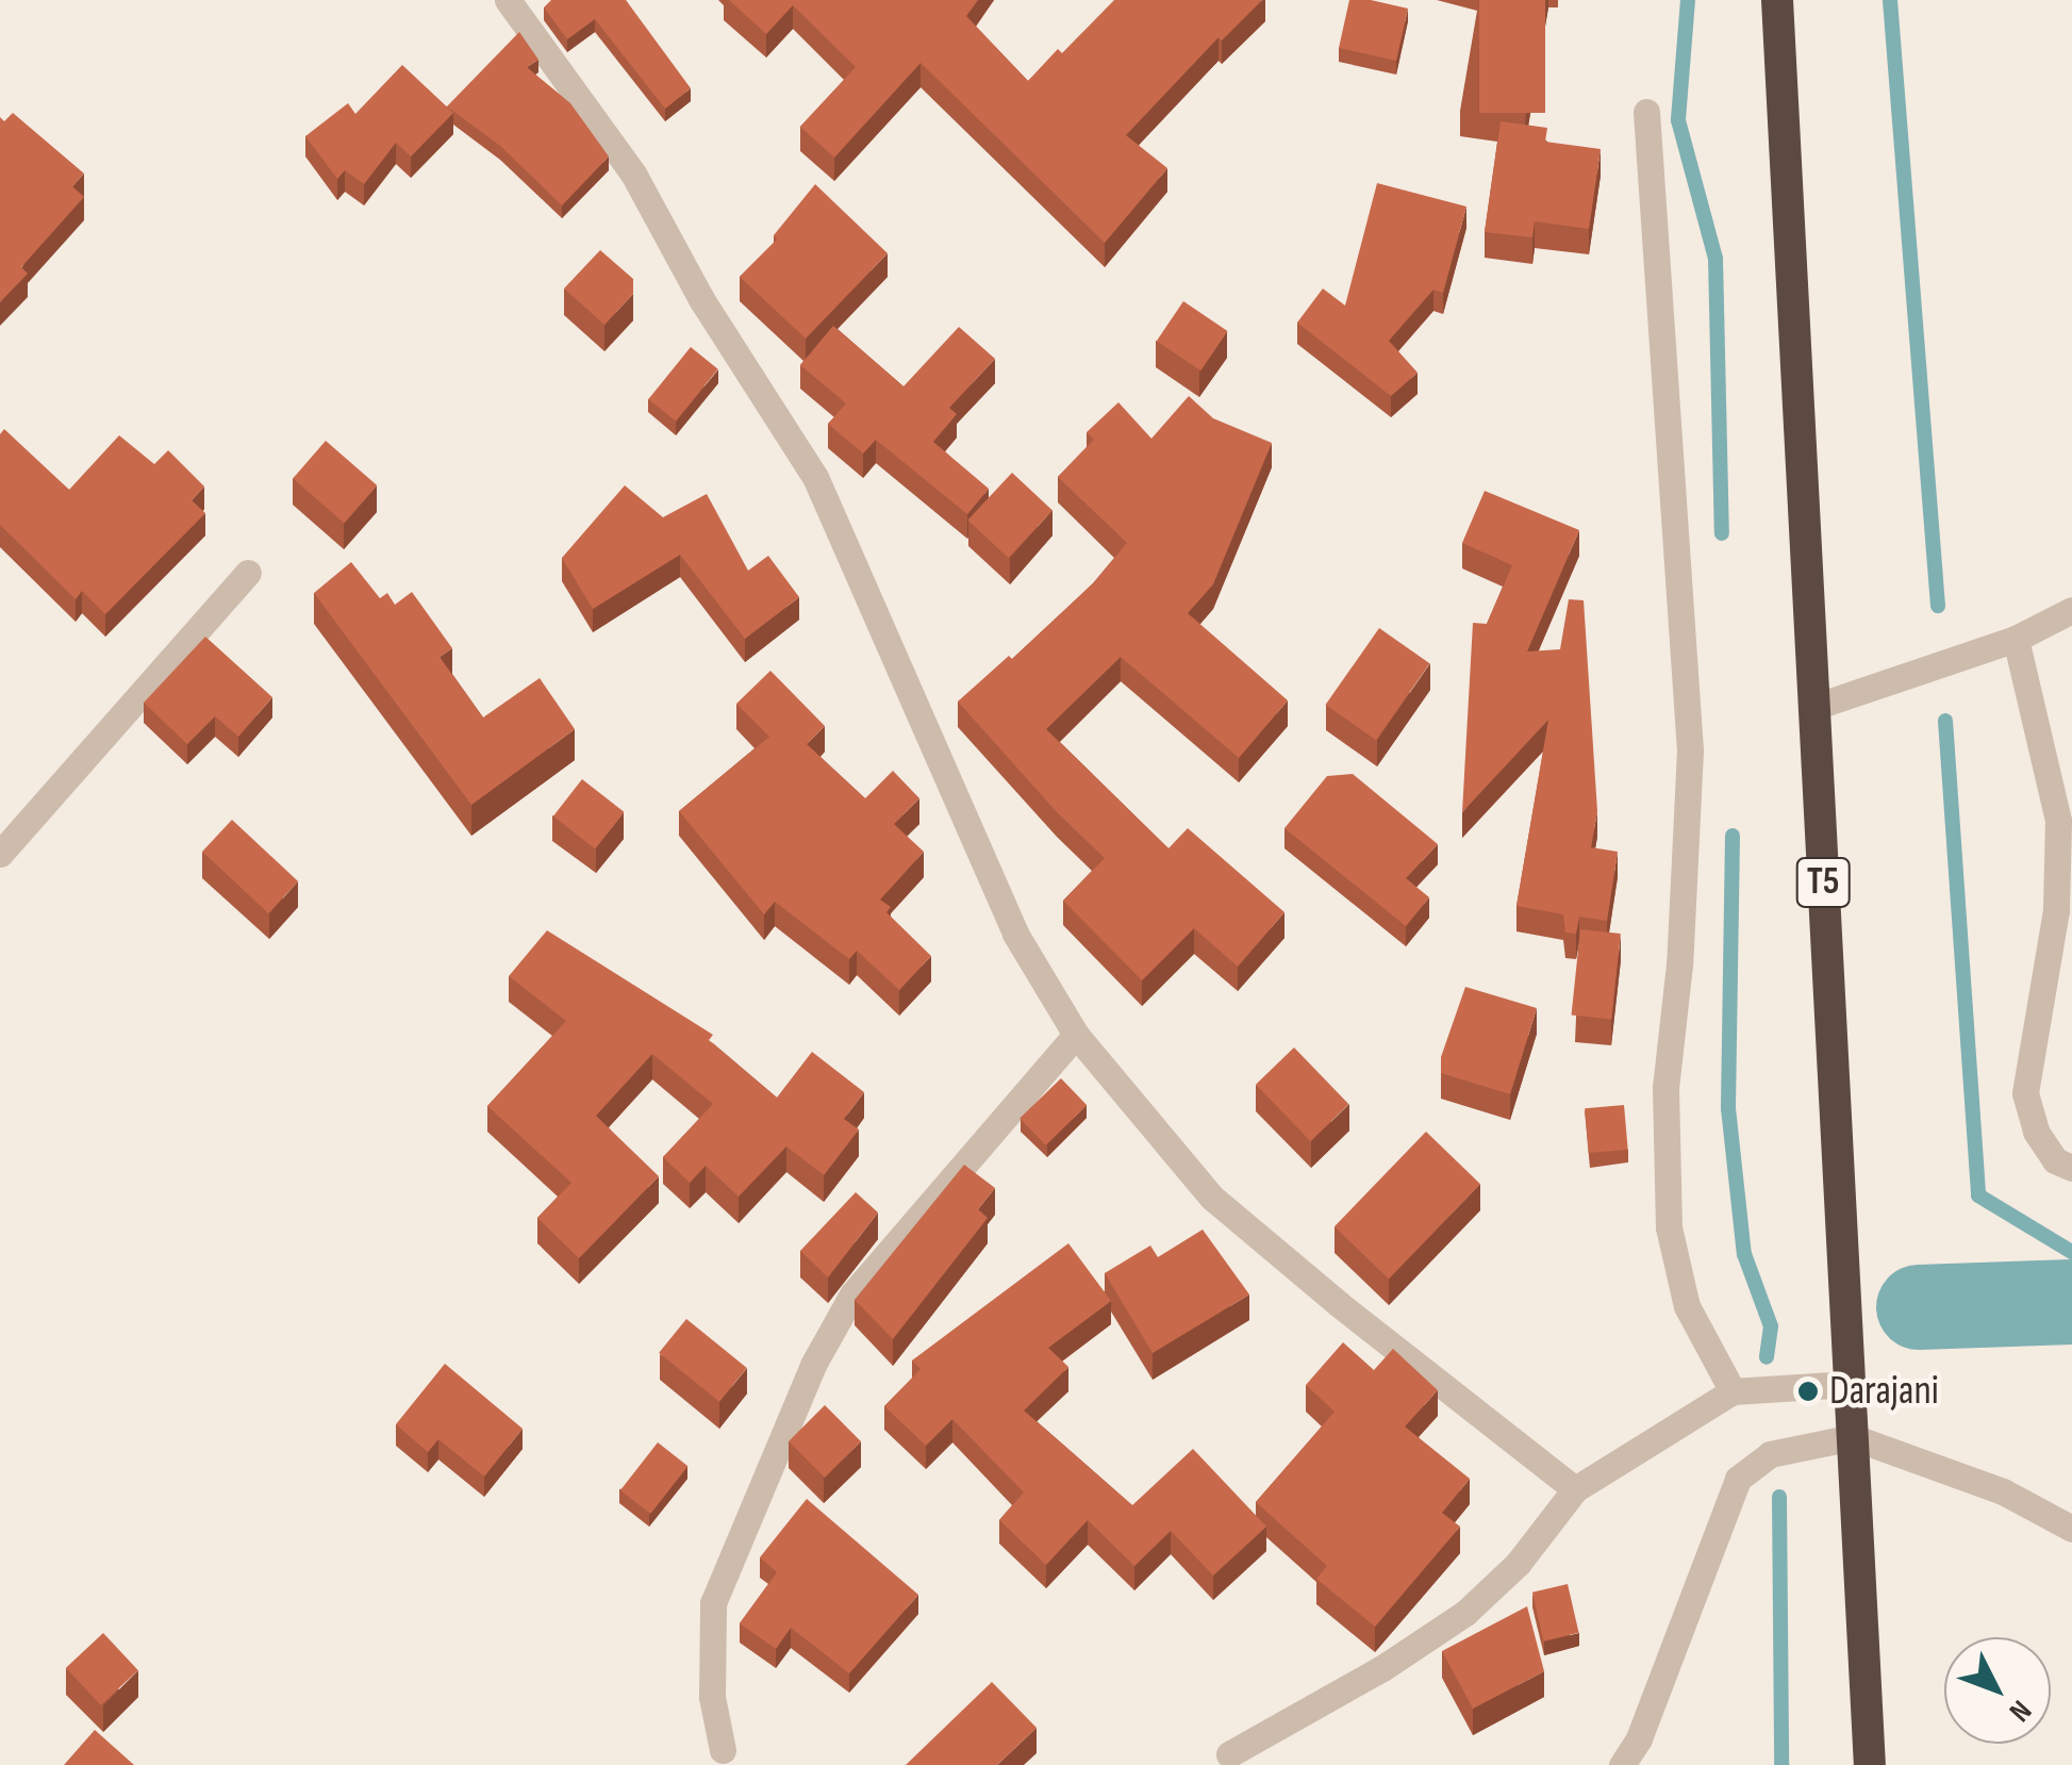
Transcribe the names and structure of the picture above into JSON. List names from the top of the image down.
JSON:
{
  "streets": {
    "highway": ["T5"]
  },
  "places": ["Darajani"],
  "north": "bottom right"
}
